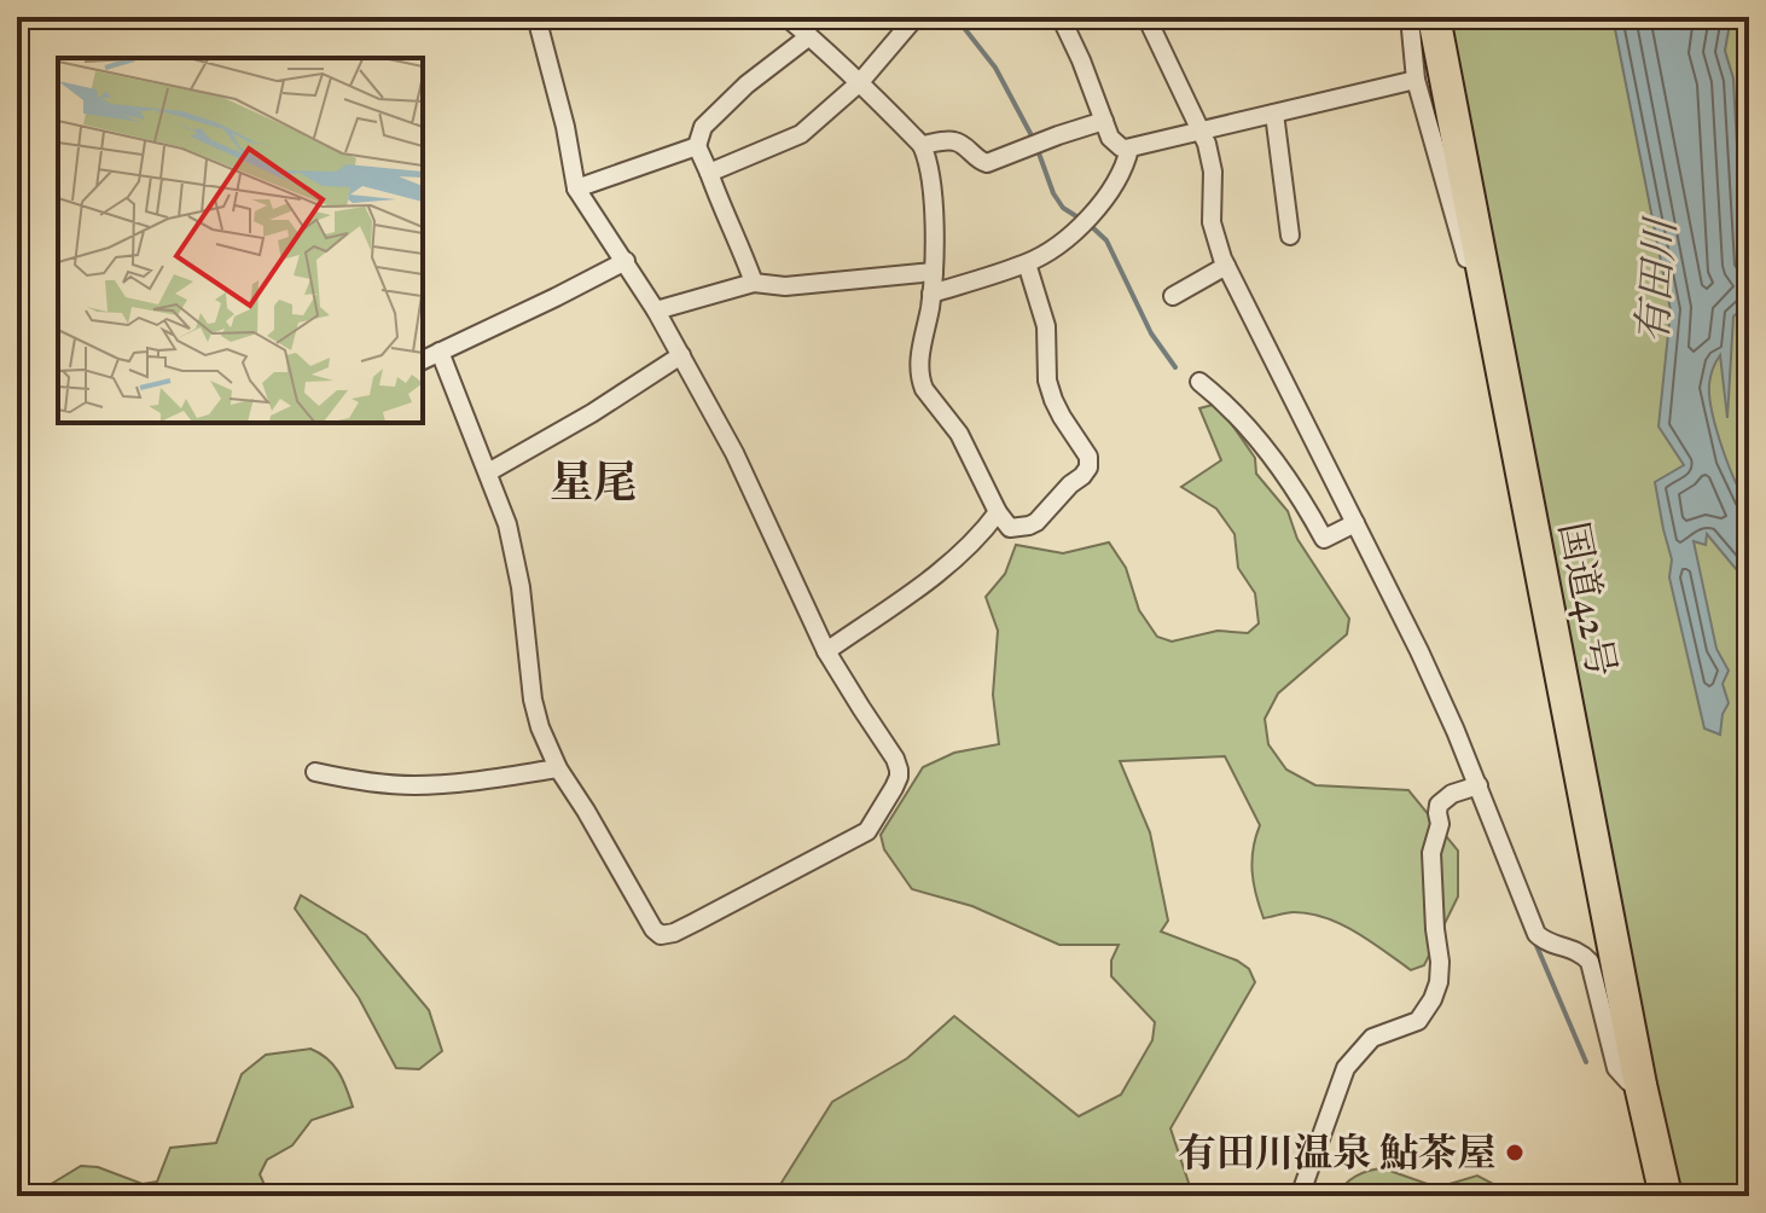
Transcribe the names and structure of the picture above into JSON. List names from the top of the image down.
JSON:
{
  "streets": {
    "highway": ["国道42号"]
  },
  "districts": ["星尾"],
  "water": ["有田川"],
  "places": ["有田川温泉 鮎茶屋"]
}
